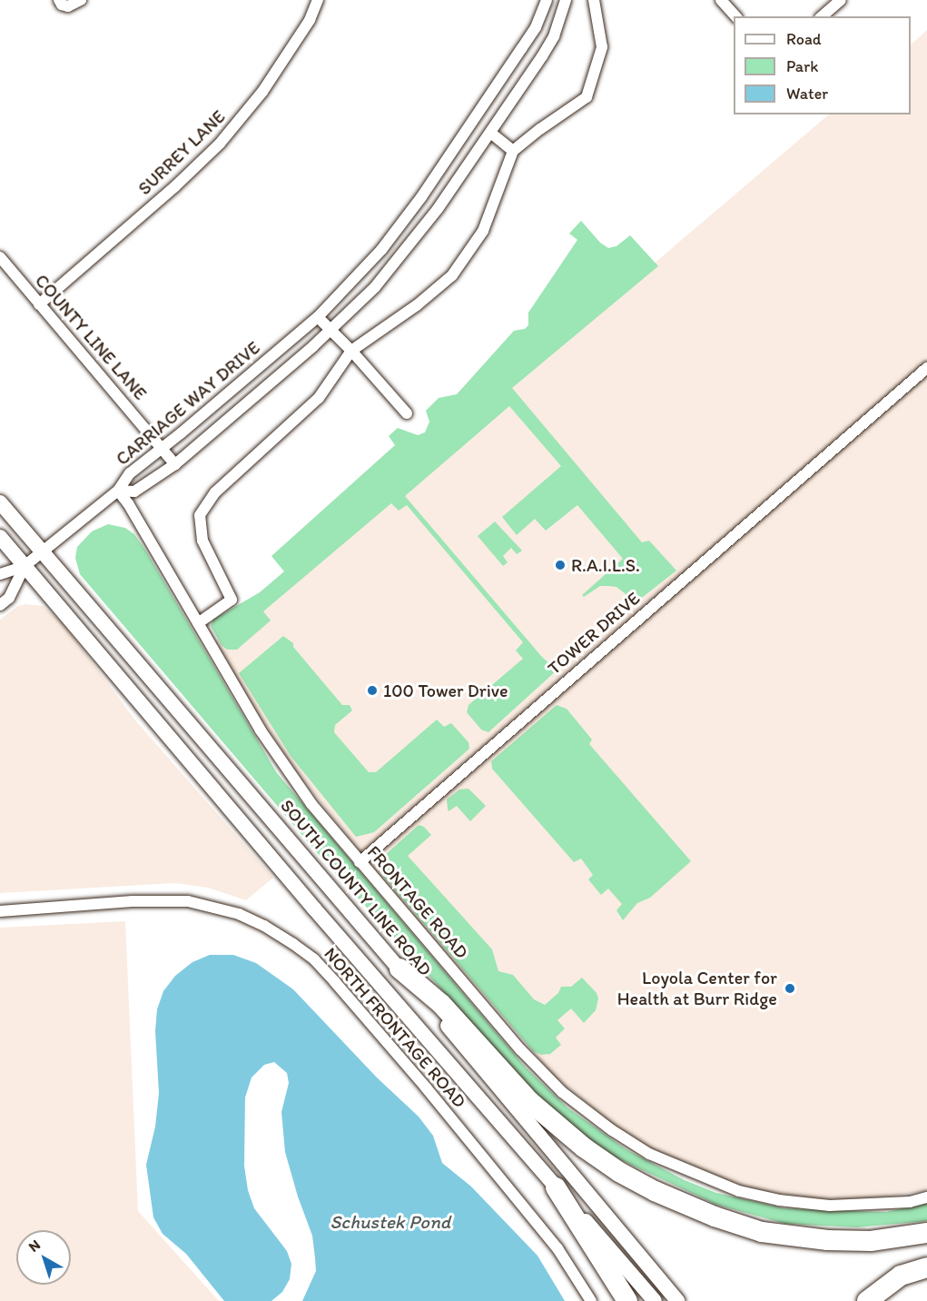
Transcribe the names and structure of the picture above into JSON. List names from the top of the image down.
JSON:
{
  "streets": {
    "main road": ["SOUTH COUNTY LINE ROAD"],
    "street": [
      "SURREY LANE",
      "COUNTY LINE LANE",
      "CARRIAGE WAY DRIVE",
      "TOWER DRIVE",
      "FRONTAGE ROAD",
      "NORTH FRONTAGE ROAD"
    ]
  },
  "crossings": [
    ["SURREY LANE", "COUNTY LINE LANE"],
    ["COUNTY LINE LANE", "CARRIAGE WAY DRIVE"],
    ["CARRIAGE WAY DRIVE", "FRONTAGE ROAD"],
    ["TOWER DRIVE", "FRONTAGE ROAD"]
  ],
  "water": ["Schustek Pond"],
  "places": ["R.A.I.L.S.", "100 Tower Drive", "Loyola Center for Health at Burr Ridge"],
  "legend": ["Road", "Park", "Water"],
  "north": "top left"
}
